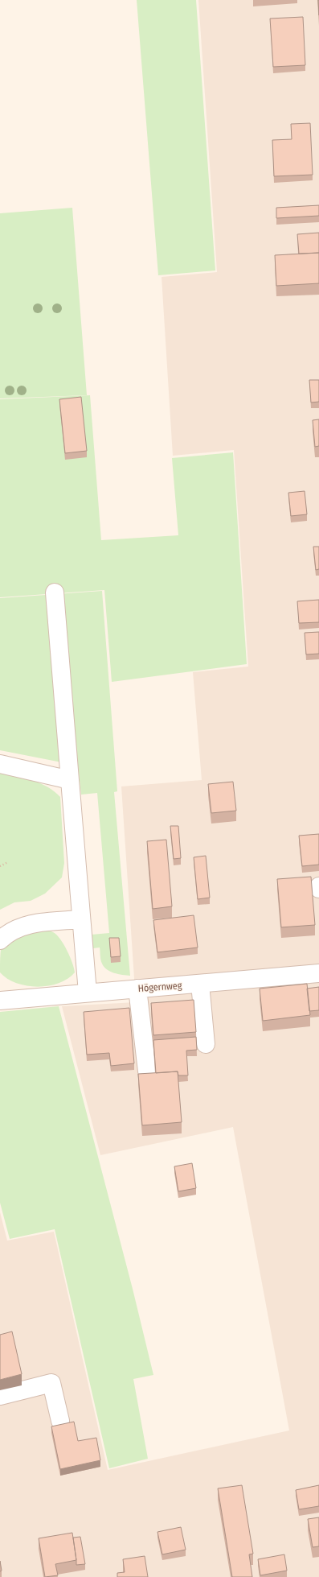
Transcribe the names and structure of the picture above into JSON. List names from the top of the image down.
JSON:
{
  "streets": {
    "street": ["Högernweg"]
  }
}
